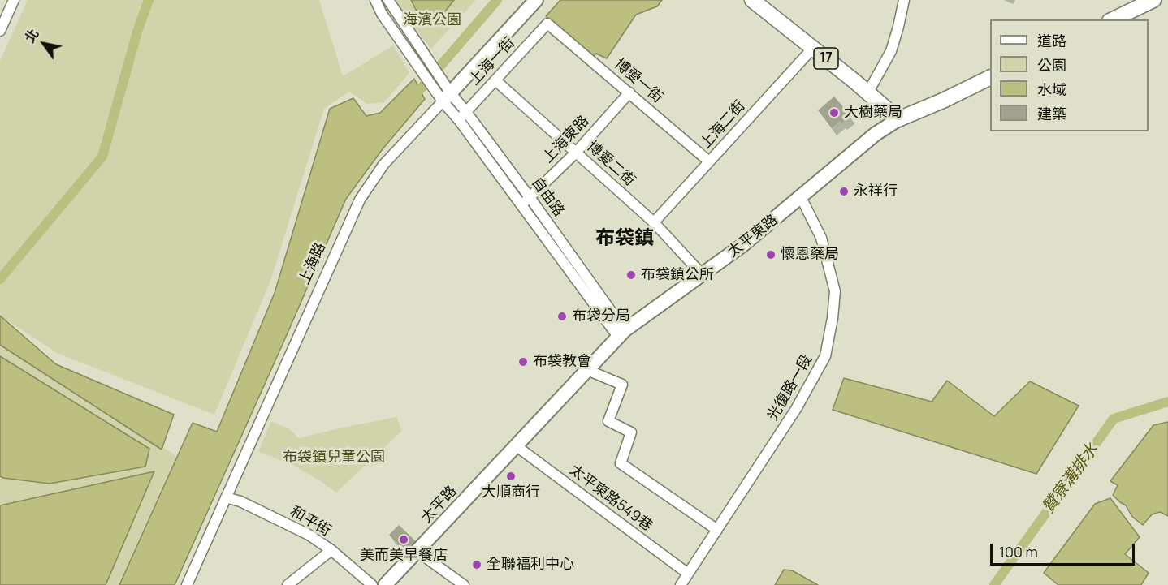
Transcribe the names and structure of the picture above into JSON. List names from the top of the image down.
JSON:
{
  "streets": {
    "main road": [
      "17",
      "太平東路",
      "上海路",
      "太平路"
    ],
    "street": [
      "上海一街",
      "博愛一街",
      "上海二街",
      "上海東路",
      "博愛二街",
      "自由路",
      "光復路一段",
      "太平東路549巷",
      "和平街"
    ]
  },
  "crossings": [
    ["17", "上海二街"],
    ["17", "太平東路"],
    ["上海一街", "博愛一街"],
    ["上海一街", "博愛二街"],
    ["上海一街", "自由路"],
    ["博愛一街", "上海二街"],
    ["博愛一街", "上海東路"],
    ["上海二街", "博愛二街"],
    ["上海東路", "博愛二街"],
    ["上海東路", "自由路"],
    ["博愛二街", "太平東路"],
    ["自由路", "太平東路"],
    ["自由路", "上海路"],
    ["太平東路", "光復路一段"],
    ["太平東路", "太平東路549巷"],
    ["太平東路", "太平路"],
    ["上海路", "和平街"],
    ["光復路一段", "太平東路549巷"],
    ["太平東路549巷", "太平路"]
  ],
  "districts": ["布袋鎮"],
  "water": ["贊寮溝排水"],
  "parks": ["海濱公園", "布袋鎮兒童公園"],
  "places": [
    "大樹藥局",
    "永祥行",
    "懷恩藥局",
    "布袋鎮公所",
    "布袋分局",
    "布袋教會",
    "大順商行",
    "美而美早餐店",
    "全聯福利中心"
  ],
  "legend": [
    "道路",
    "公園",
    "水域",
    "建築"
  ],
  "scale_bar": "100 m",
  "north": "top left"
}
